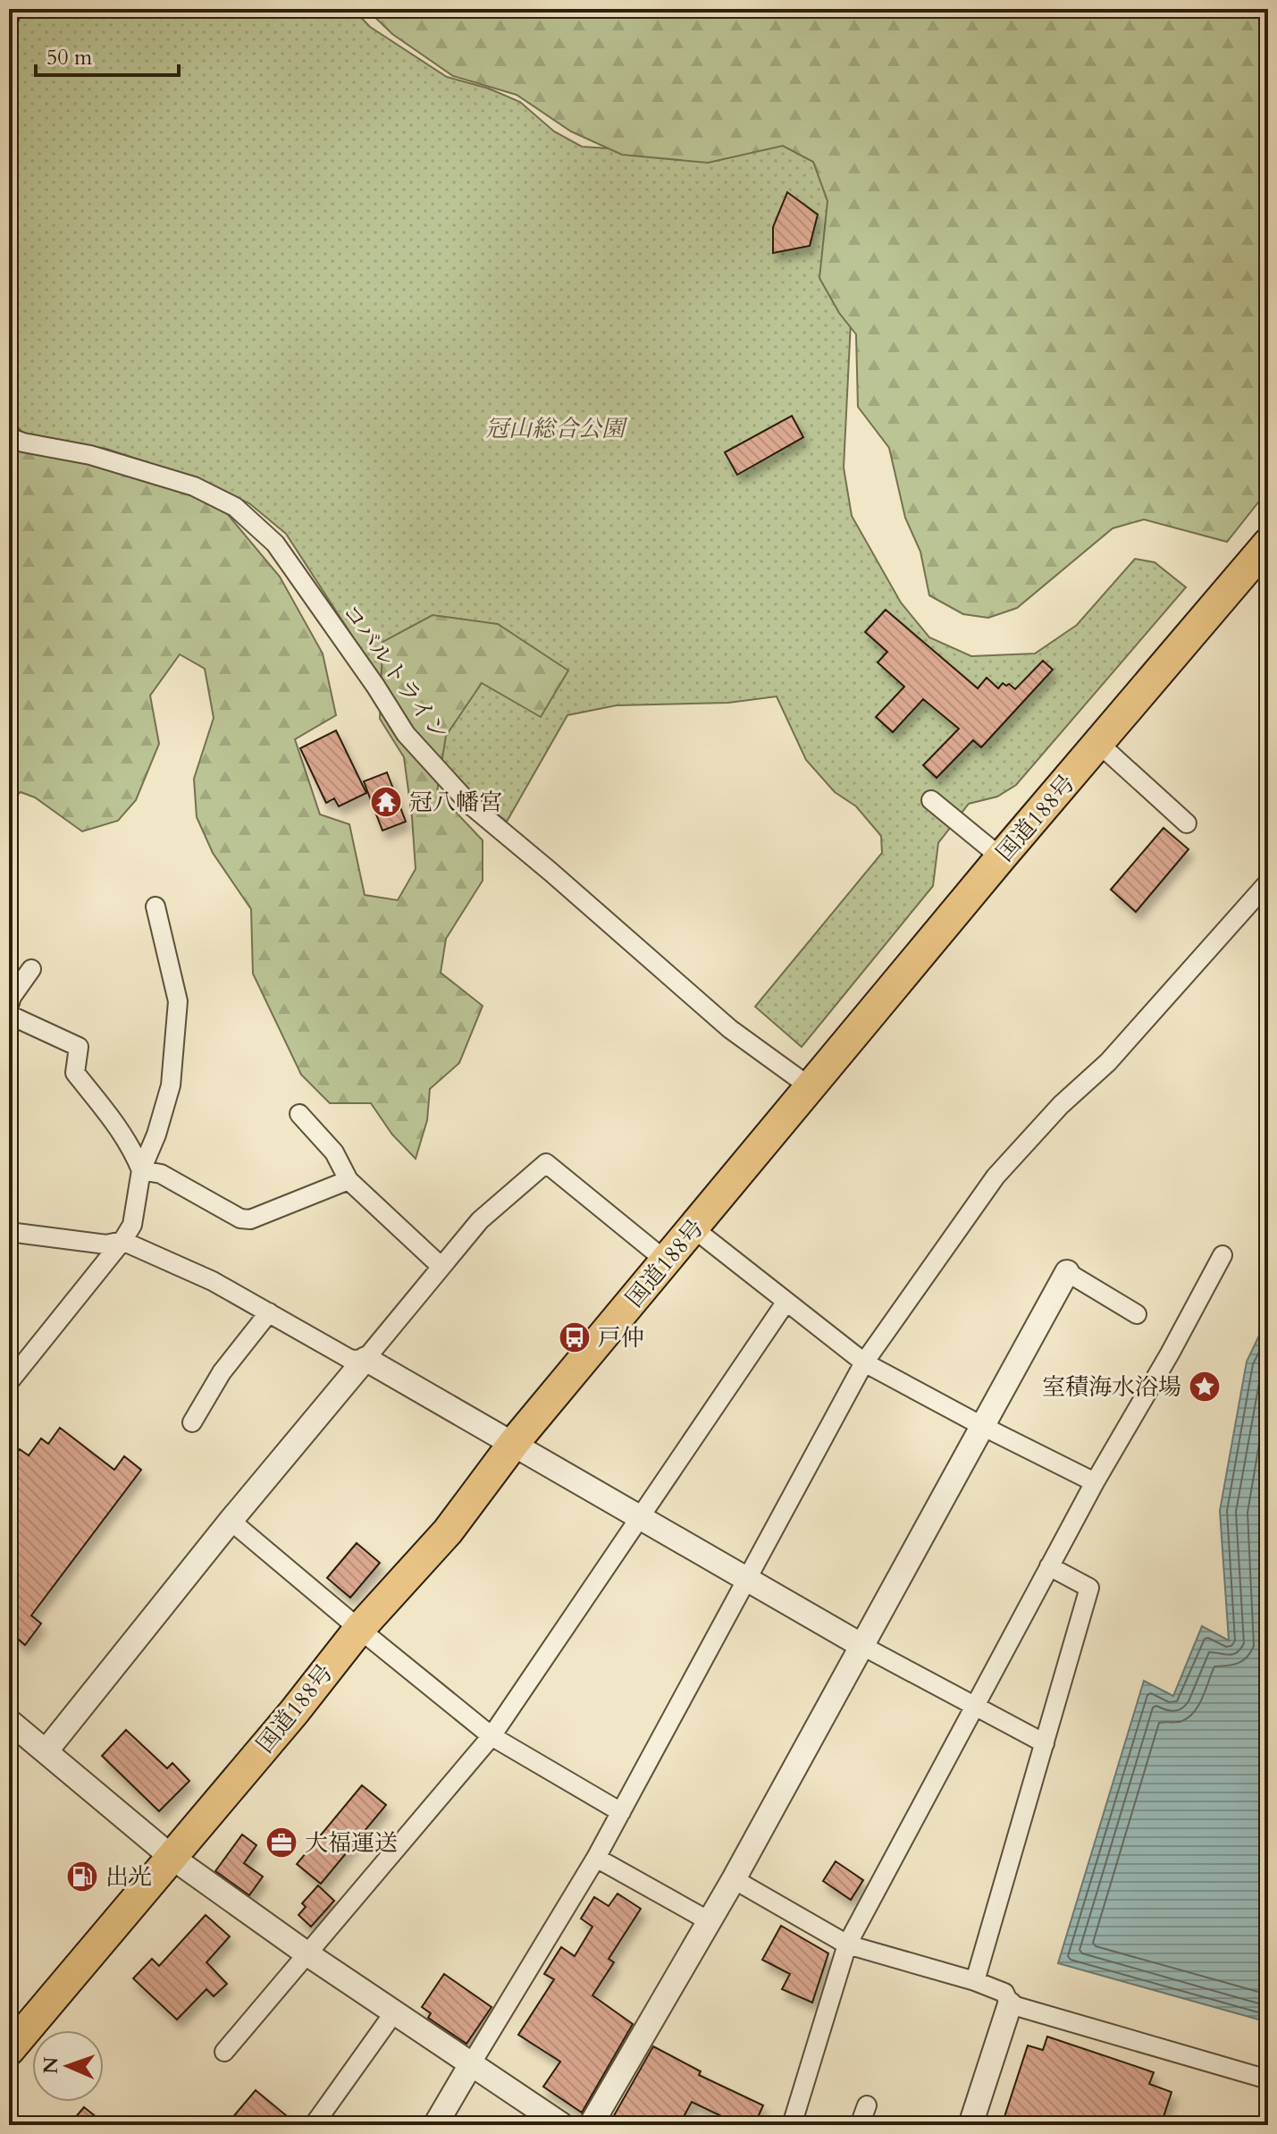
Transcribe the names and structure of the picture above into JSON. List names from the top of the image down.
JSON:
{
  "streets": {
    "highway": ["国道188号"],
    "street": ["コバルトライン"]
  },
  "crossings": [
    ["コバルトライン", "国道188号"]
  ],
  "parks": ["冠山総合公園"],
  "places": {
    "temple": ["冠八幡宮"],
    "bus stop": ["戸仲"],
    "place": ["室積海水浴場"],
    "office": ["大福運送"],
    "fuel station": ["出光"]
  },
  "scale_bar": "50 m",
  "north": "left"
}
